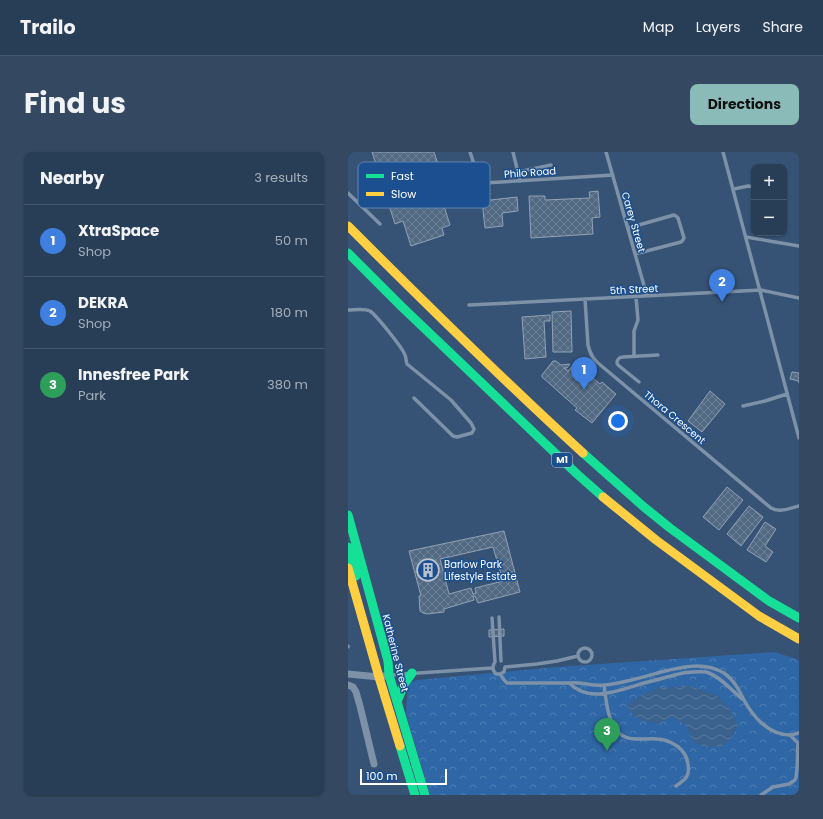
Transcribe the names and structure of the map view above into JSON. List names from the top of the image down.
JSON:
{
  "streets": {
    "main road": ["M1", "Katherine Street"],
    "lane": [
      "Philo Road",
      "Carey Street",
      "5th Street",
      "Thora Crescent"
    ]
  },
  "crossings": [
    ["Philo Road", "Carey Street"],
    ["Carey Street", "5th Street"],
    ["5th Street", "Thora Crescent"]
  ],
  "places": {
    "building": ["Barlow Park Lifestyle Estate"]
  },
  "legend": ["Fast", "Slow"],
  "scale_bar": "100 m",
  "page": {
    "header": "Trailo",
    "nav": ["Map", "Layers", "Share"],
    "title": "Find us",
    "buttons": "Directions",
    "heading": ["Nearby", "3 results"],
    "map_buttons": ["+", "−"],
    "list": [
      {
        "mark": "1",
        "name": "XtraSpace",
        "note": "Shop",
        "value": "50 m"
      },
      {
        "mark": "2",
        "name": "DEKRA",
        "note": "Shop",
        "value": "180 m"
      },
      {
        "mark": "3",
        "name": "Innesfree Park",
        "note": "Park",
        "value": "380 m"
      }
    ],
    "pins": ["2", "1", "3"],
    "scale": "100 m"
  }
}
